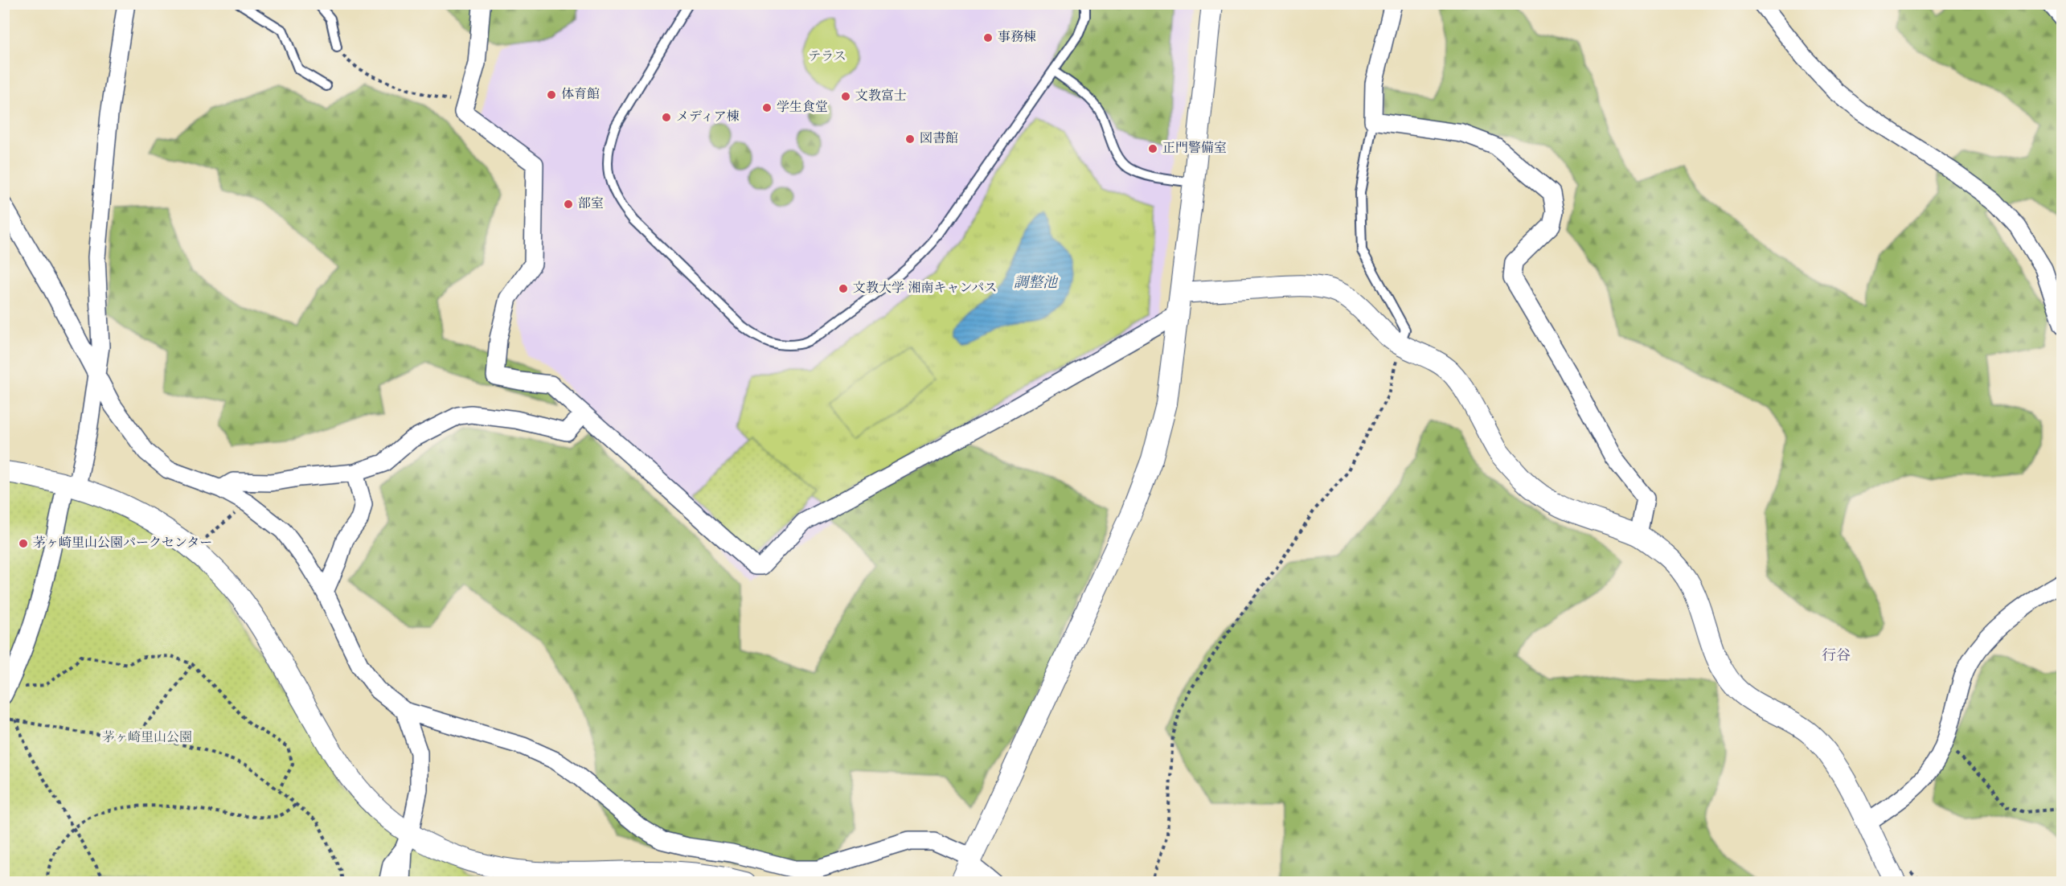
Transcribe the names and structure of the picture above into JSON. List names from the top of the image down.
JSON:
{
  "districts": ["行谷"],
  "water": ["調整池"],
  "parks": ["テラス", "茅ヶ崎里山公園"],
  "places": [
    "事務棟",
    "体育館",
    "文教富士",
    "学生食堂",
    "メディア棟",
    "図書館",
    "正門警備室",
    "部室",
    "文教大学 湘南キャンパス",
    "茅ヶ崎里山公園パークセンター"
  ]
}
